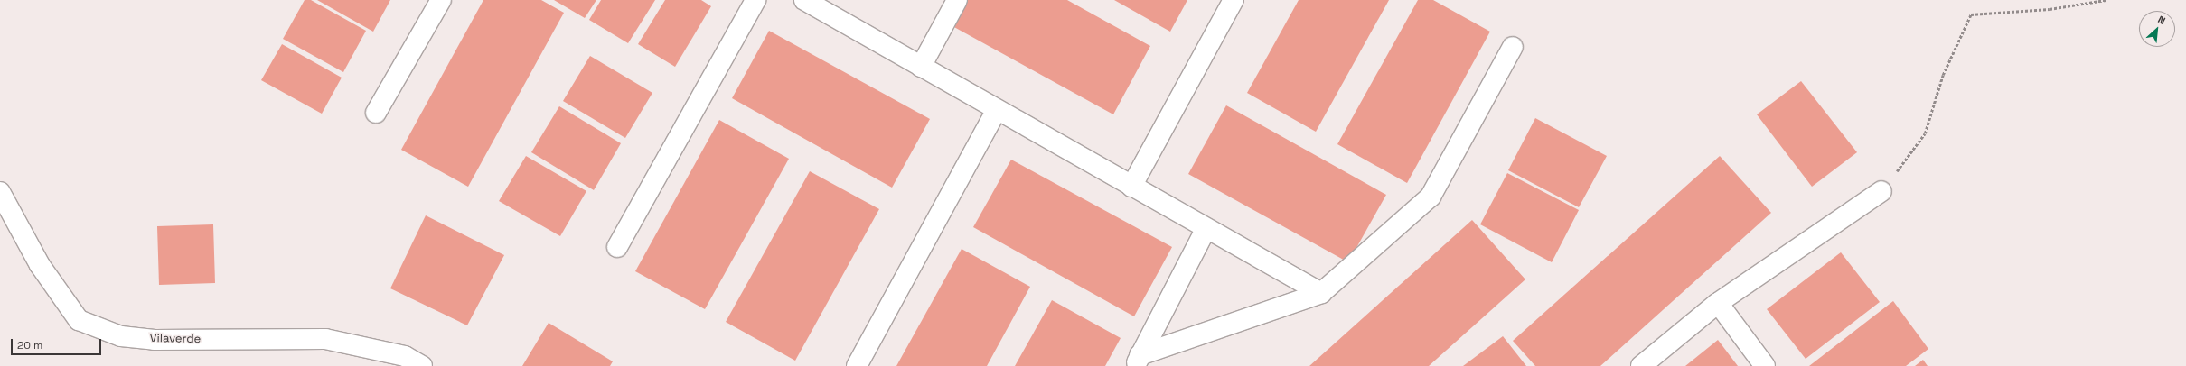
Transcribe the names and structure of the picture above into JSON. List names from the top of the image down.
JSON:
{
  "streets": {
    "street": ["Vilaverde"]
  },
  "scale_bar": "20 m",
  "north": "top right"
}
